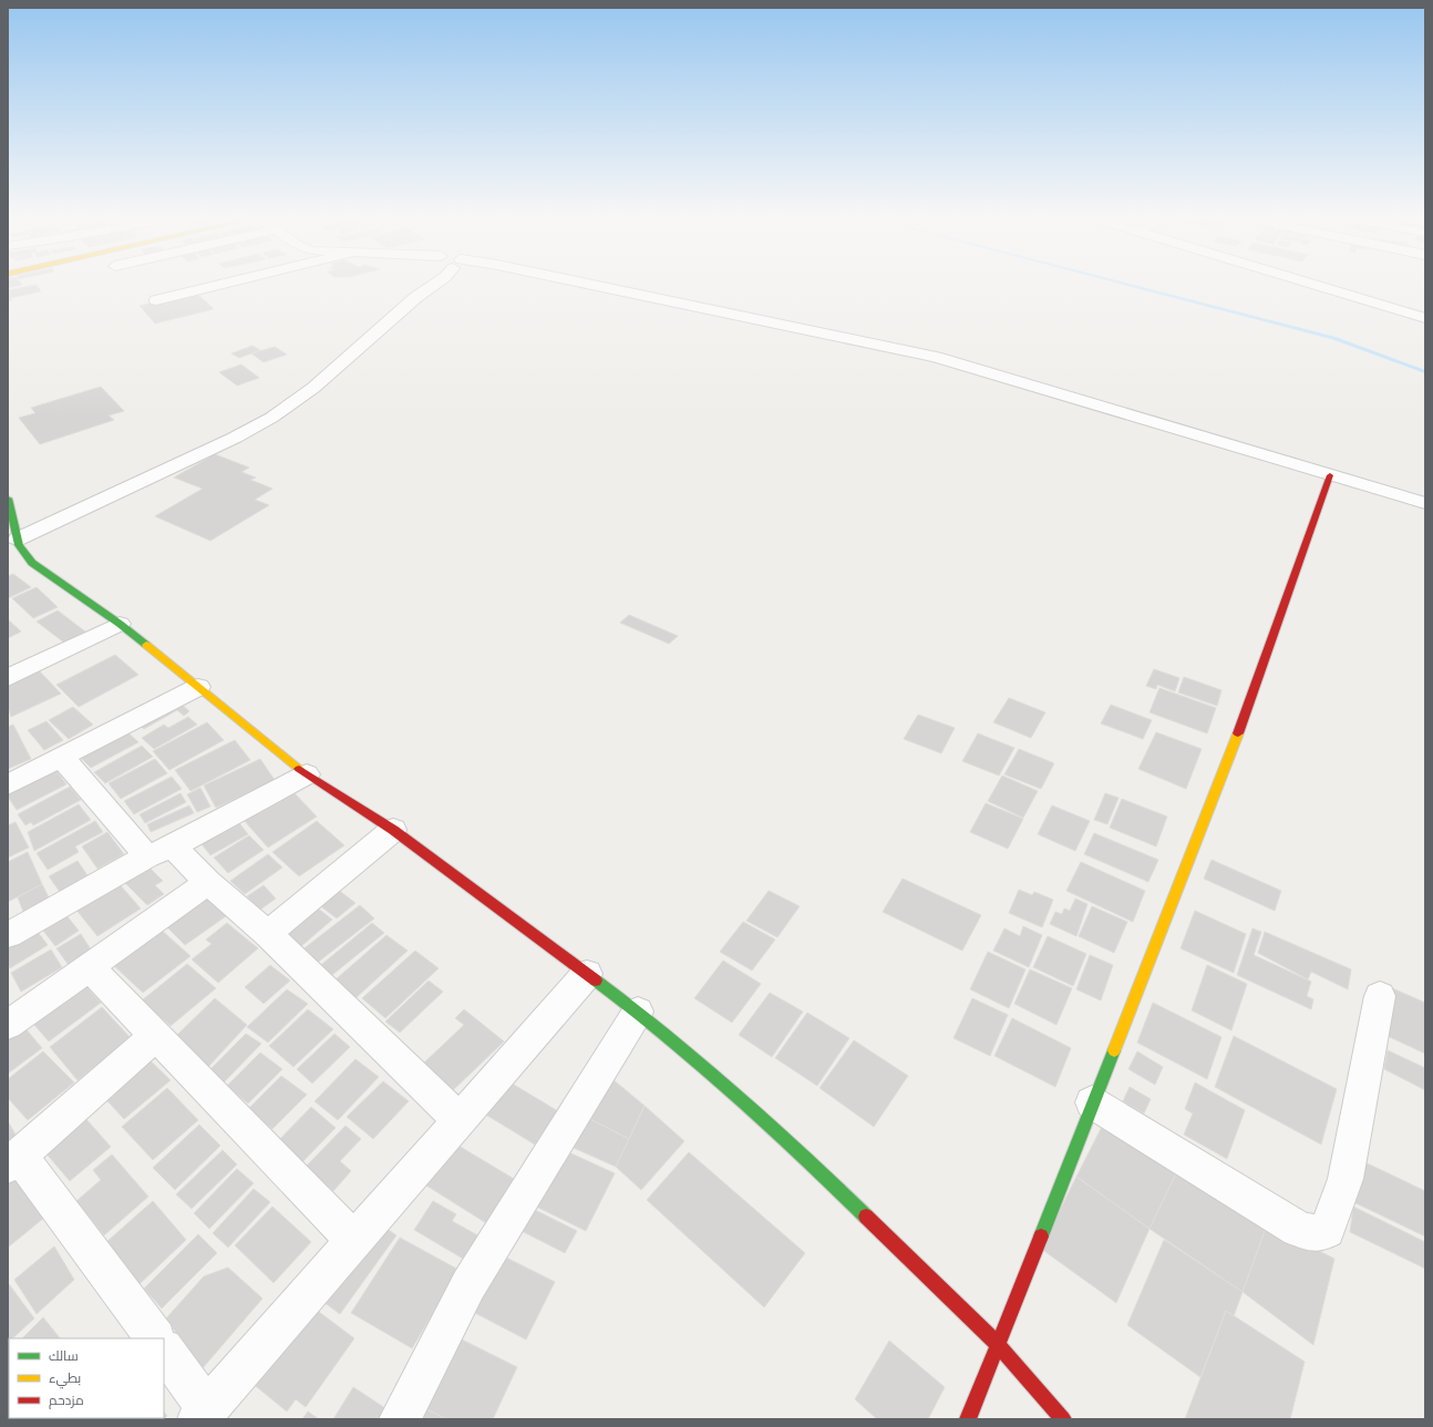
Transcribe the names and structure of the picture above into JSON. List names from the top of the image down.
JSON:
{
  "legend": ["سالك", "بطيء", "مزدحم"]
}
